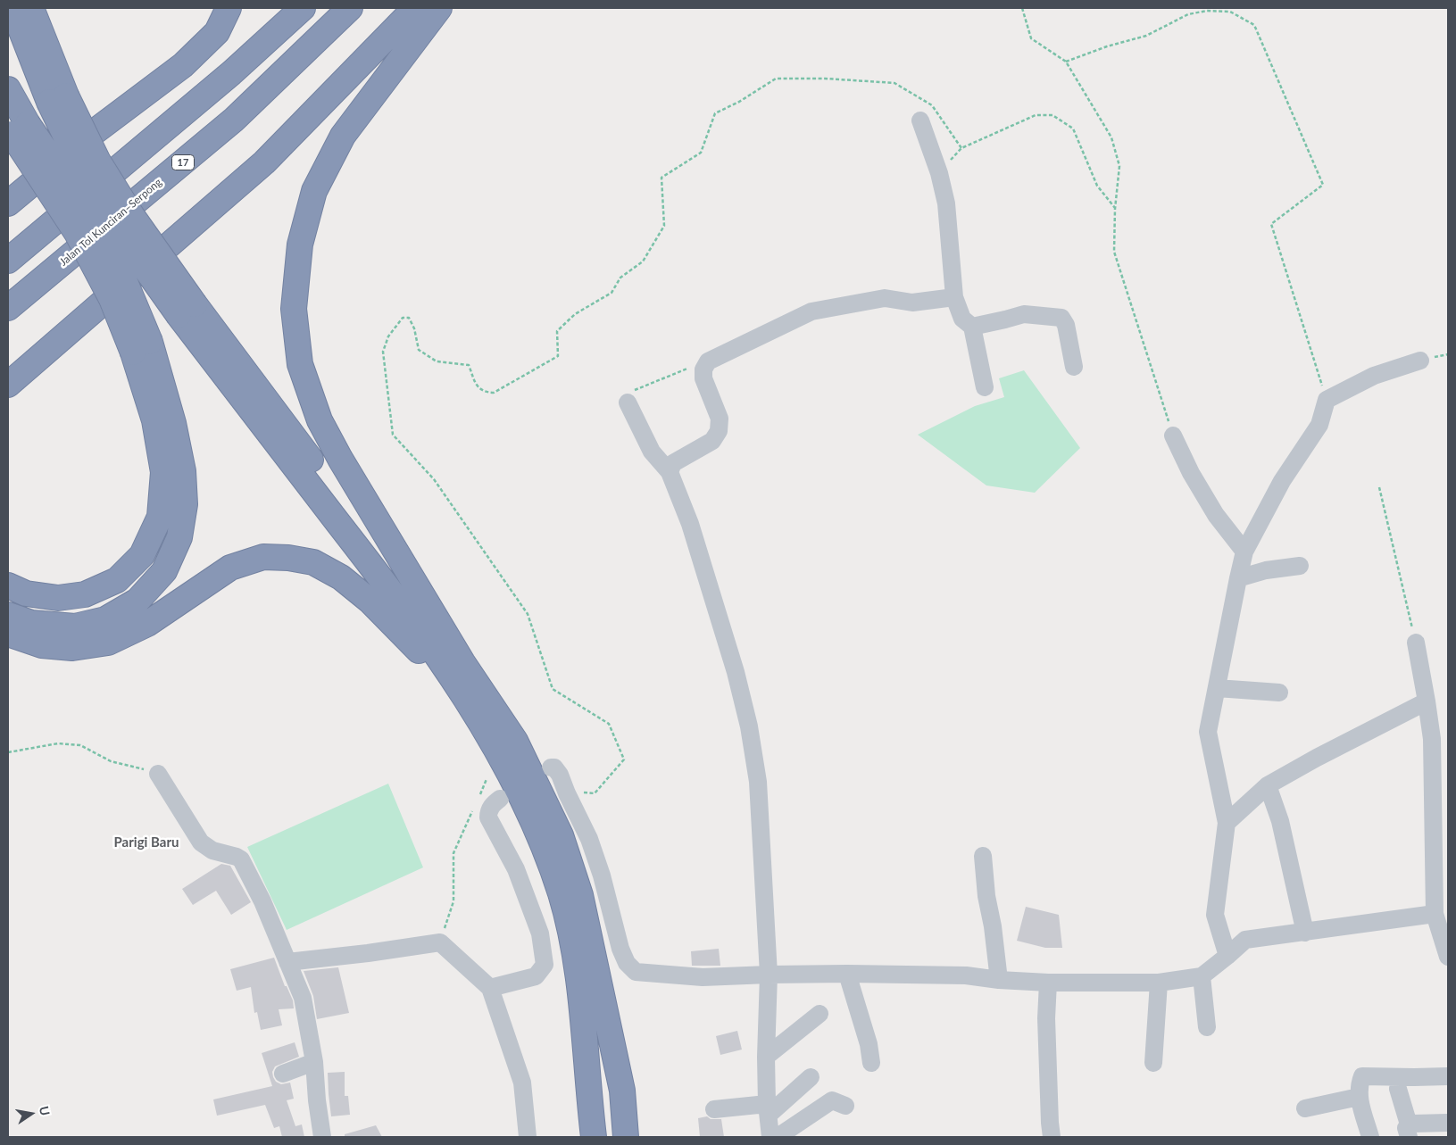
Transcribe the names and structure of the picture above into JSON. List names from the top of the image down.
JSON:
{
  "streets": {
    "highway": ["17", "Jalan Tol Kunciran–Serpong"]
  },
  "districts": ["Parigi Baru"],
  "north": "right"
}
